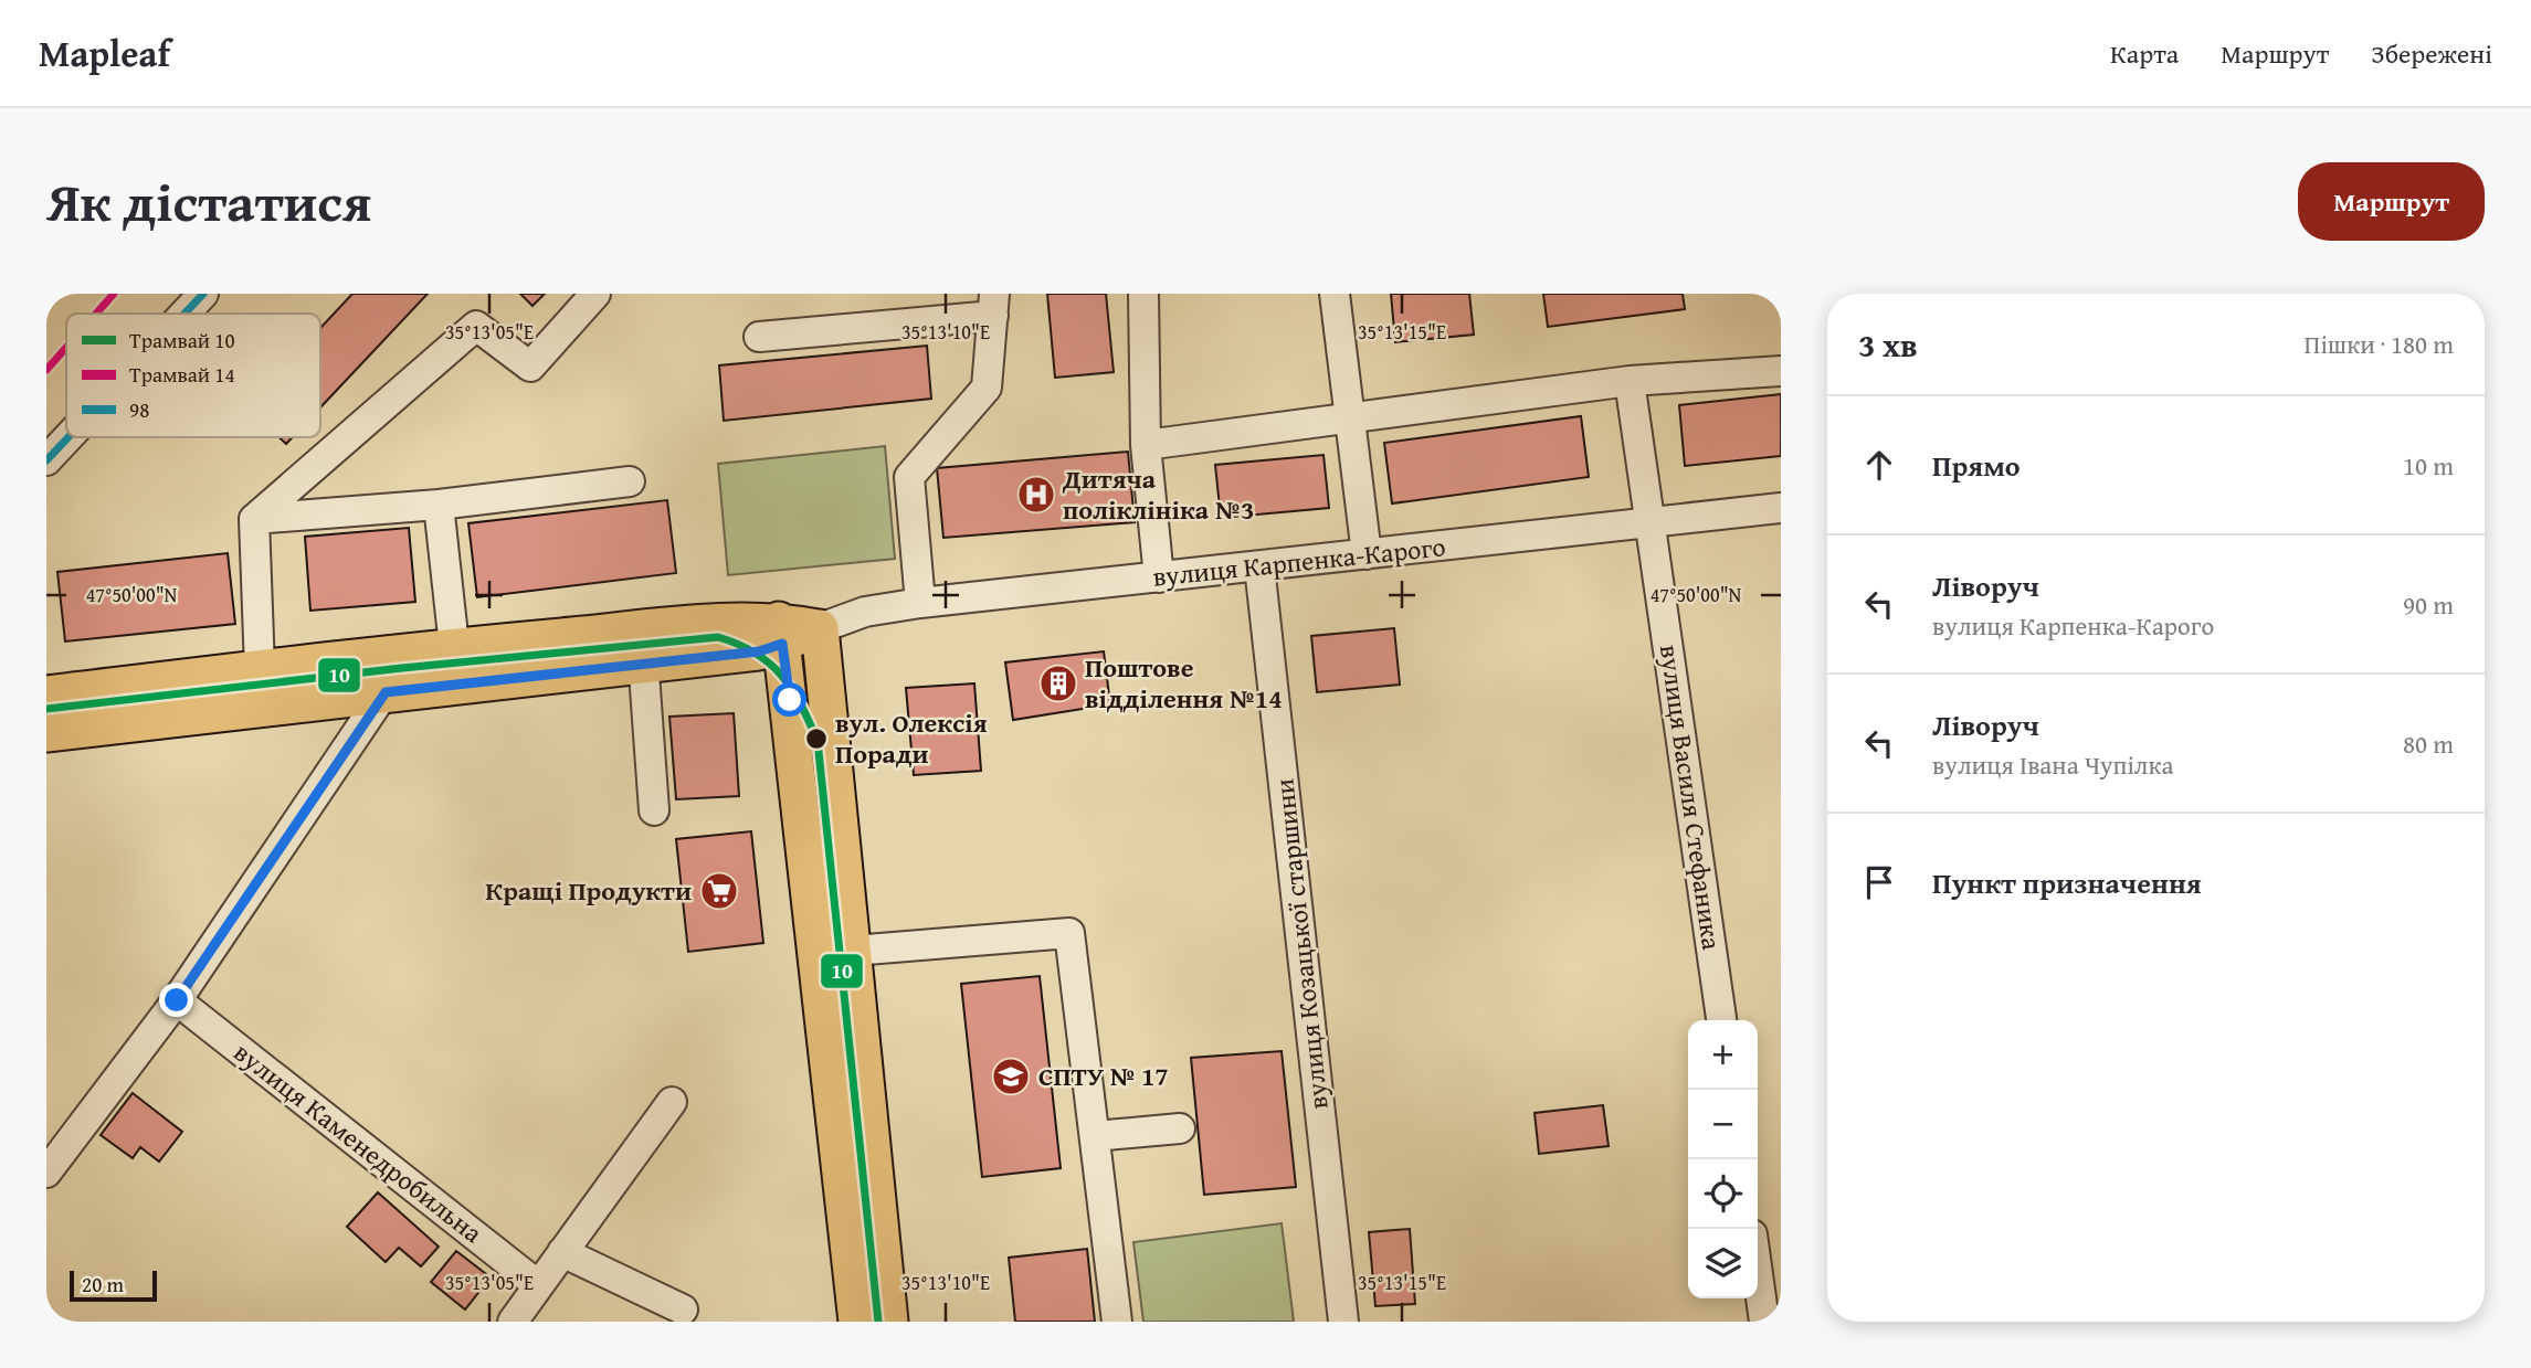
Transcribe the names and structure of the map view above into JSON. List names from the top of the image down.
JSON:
{
  "streets": {
    "street": [
      "вулиця Карпенка-Карого",
      "вулиця Василя Стефаника",
      "вулиця Козацької старшини",
      "вулиця Каменедробильна"
    ]
  },
  "crossings": [
    ["вулиця Карпенка-Карого", "вулиця Василя Стефаника"],
    ["вулиця Карпенка-Карого", "вулиця Козацької старшини"]
  ],
  "places": {
    "hospital": ["Дитяча поліклініка №3"],
    "building": ["Поштове відділення №14"],
    "other": ["вул. Олексія Поради"],
    "supermarket": ["Кращі Продукти"],
    "school or university": ["СПТУ № 17"]
  },
  "lines": ["tram line 14", "transit line 98", "tram line 10"],
  "legend": ["Трамвай 10", "Трамвай 14", "98"],
  "scale_bar": "20 m",
  "page": {
    "header": "Mapleaf",
    "nav": ["Карта", "Маршрут", "Збережені"],
    "title": "Як дістатися",
    "buttons": "Маршрут",
    "heading": ["3 хв", "Пішки · 180 m"],
    "list": [
      ["Прямо", "10 m"],
      ["Ліворуч", "вулиця Карпенка-Карого", "90 m"],
      ["Ліворуч", "вулиця Івана Чупілка", "80 m"],
      "Пункт призначення"
    ],
    "map_buttons": ["+", "−"],
    "scale": "20 m"
  },
  "coordinates": [
    "35°13'05\"E",
    "35°13'10\"E",
    "35°13'15\"E",
    "47°50'00\"N"
  ]
}
